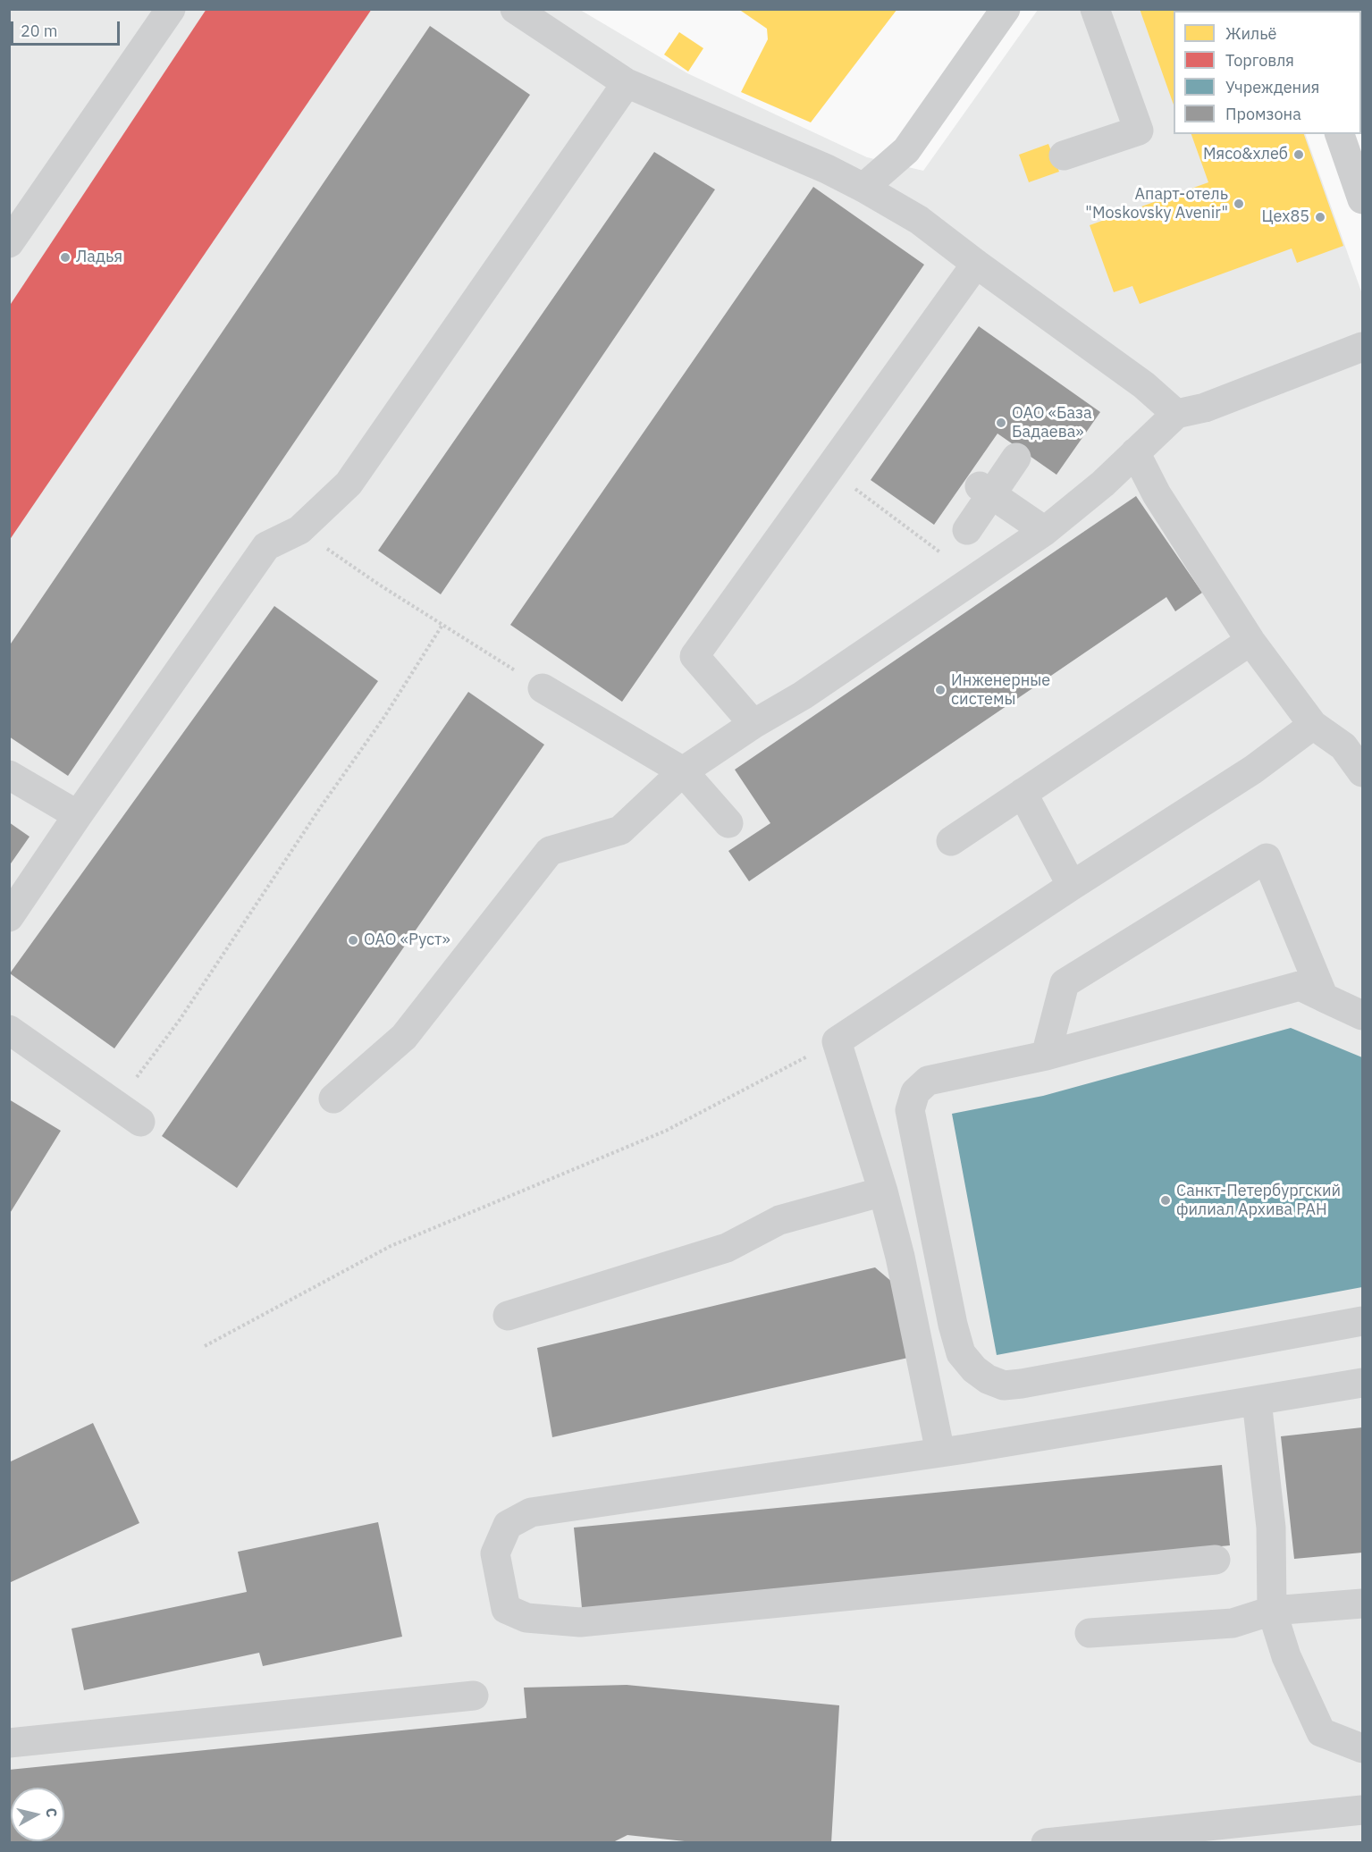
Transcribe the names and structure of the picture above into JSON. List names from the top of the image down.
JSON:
{
  "places": [
    "Мясо&хлеб",
    "Апарт-отель \"Moskovsky Avenir\"",
    "Цех85",
    "Ладья",
    "ОАО «База Бадаева»",
    "Инженерные системы",
    "ОАО «Руст»",
    "Санкт-Петербургский филиал Архива РАН"
  ],
  "legend": [
    "Жильё",
    "Торговля",
    "Учреждения",
    "Промзона"
  ],
  "scale_bar": "20 m",
  "north": "right"
}
